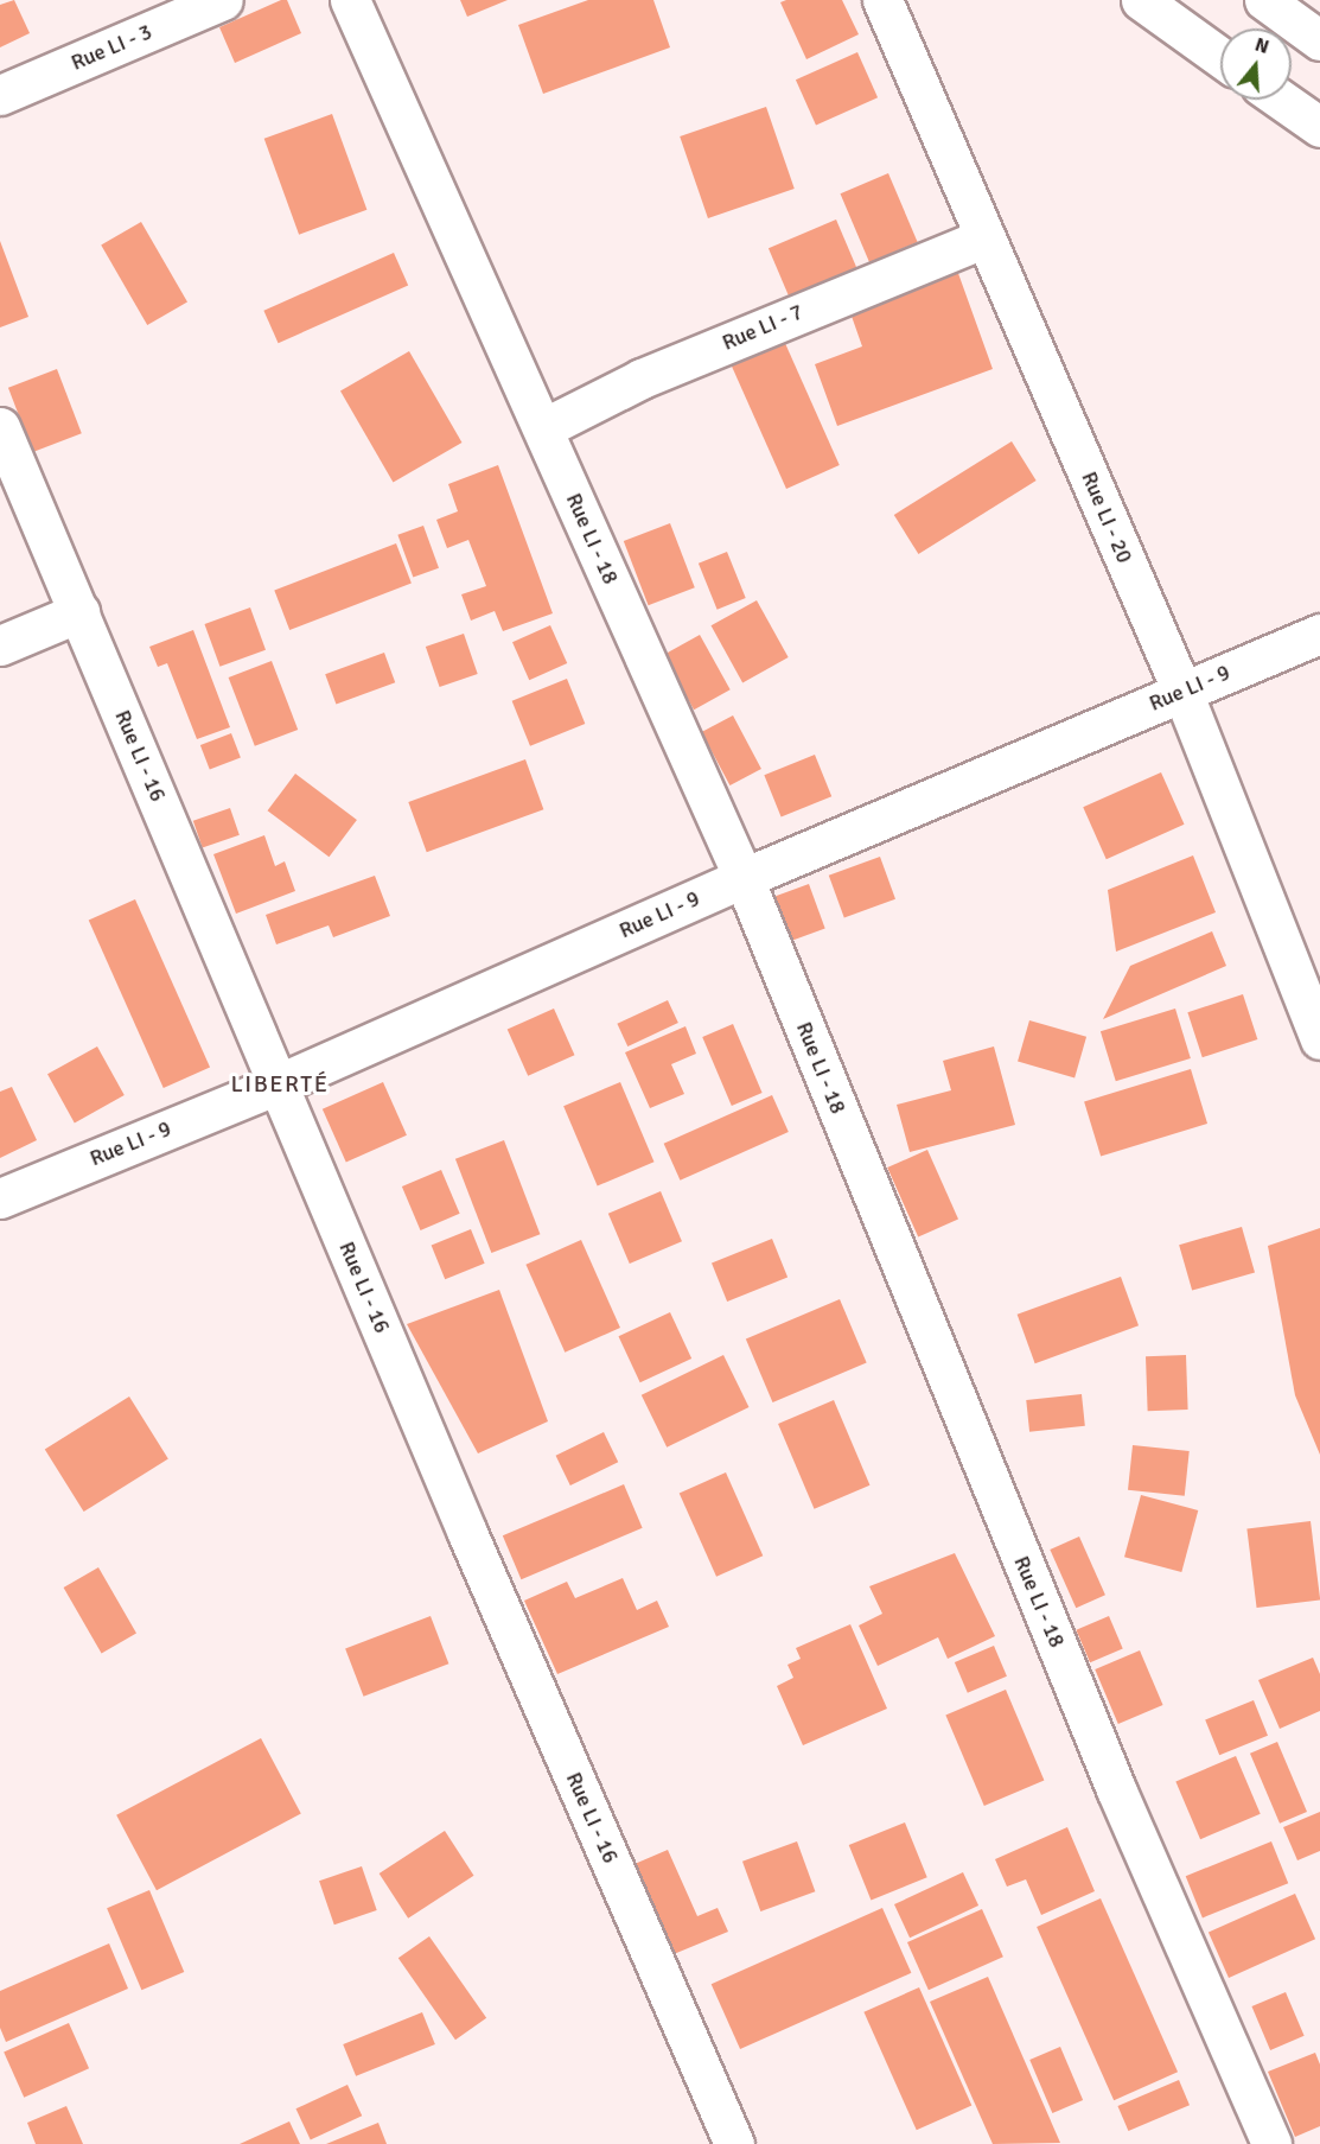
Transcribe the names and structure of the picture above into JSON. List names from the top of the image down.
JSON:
{
  "streets": {
    "street": [
      "Rue LI - 3",
      "Rue LI - 7",
      "Rue LI - 20",
      "Rue LI - 18",
      "Rue LI - 9",
      "Rue LI - 16"
    ]
  },
  "crossings": [
    ["Rue LI - 7", "Rue LI - 20"],
    ["Rue LI - 7", "Rue LI - 18"],
    ["Rue LI - 20", "Rue LI - 9"],
    ["Rue LI - 18", "Rue LI - 9"],
    ["Rue LI - 9", "Rue LI - 16"]
  ],
  "districts": ["LIBERTÉ"],
  "north": "top"
}
